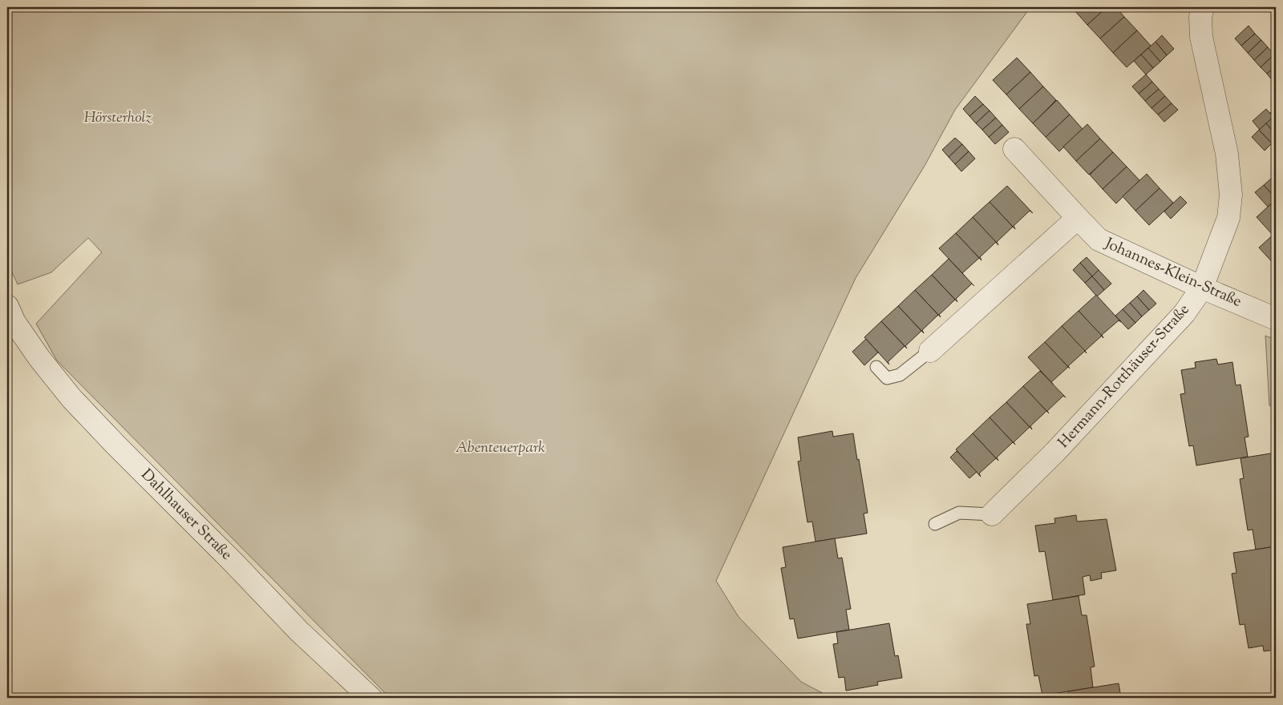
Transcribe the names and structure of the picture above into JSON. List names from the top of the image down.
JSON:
{
  "streets": {
    "street": ["Johannes-Klein-Straße", "Hermann-Rotthäuser-Straße", "Dahlhauser Straße"]
  },
  "crossings": [
    ["Johannes-Klein-Straße", "Hermann-Rotthäuser-Straße"]
  ],
  "parks": ["Hörsterholz", "Abenteuerpark"]
}
